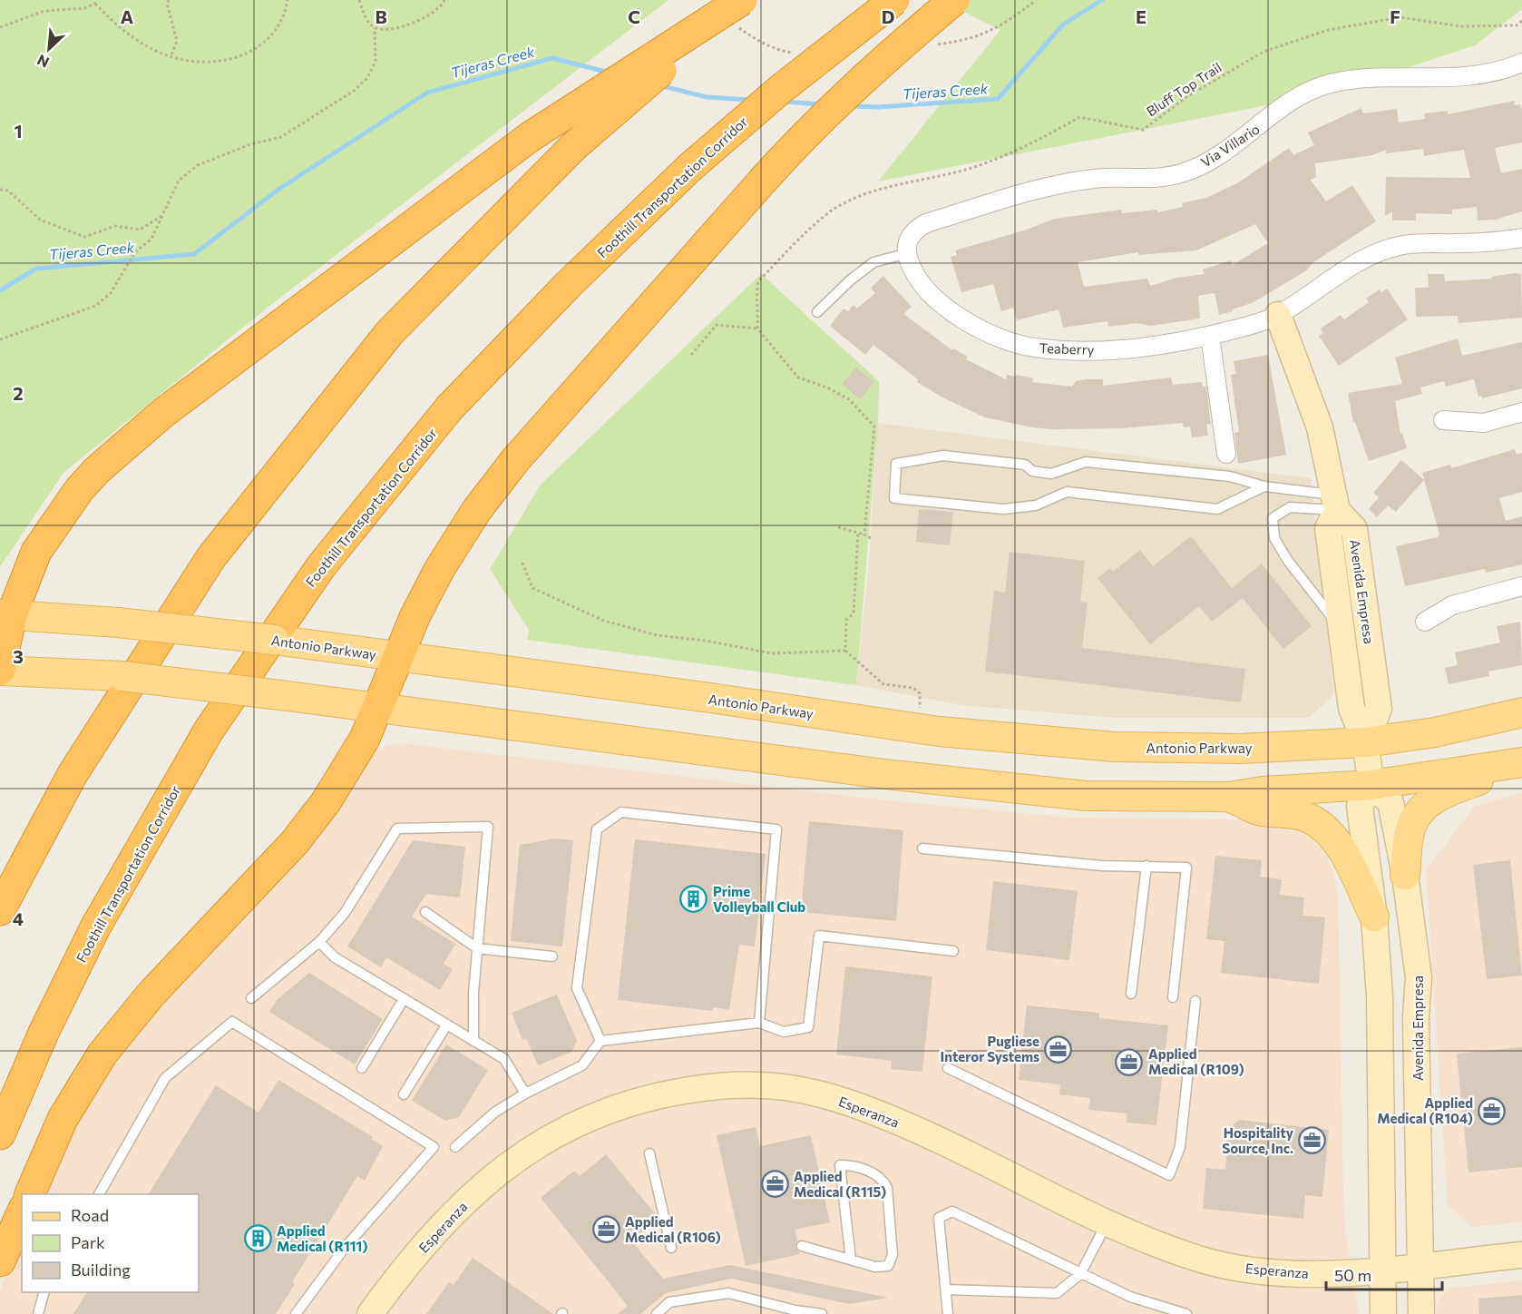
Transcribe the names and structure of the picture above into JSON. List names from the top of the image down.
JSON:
{
  "streets": {
    "highway": ["Foothill Transportation Corridor"],
    "main road": ["Antonio Parkway"],
    "street": [
      "Via Villario",
      "Teaberry",
      "Avenida Empresa",
      "Esperanza"
    ],
    "path": ["Bluff Top Trail"]
  },
  "crossings": [
    ["Via Villario", "Teaberry"],
    ["Teaberry", "Avenida Empresa"],
    ["Avenida Empresa", "Antonio Parkway"],
    ["Avenida Empresa", "Esperanza"]
  ],
  "water": ["Tijeras Creek"],
  "places": {
    "building": ["Prime Volleyball Club", "Applied Medical (R111)"],
    "office": [
      "Pugliese Interor Systems",
      "Applied Medical (R109)",
      "Applied Medical (R104)",
      "Hospitality Source, Inc.",
      "Applied Medical (R115)",
      "Applied Medical (R106)"
    ]
  },
  "legend": ["Road", "Park", "Building"],
  "scale_bar": "50 m",
  "north": "bottom left",
  "grid": {
    "columns": [
      "A",
      "B",
      "C",
      "D",
      "E",
      "F"
    ],
    "rows": [
      "1",
      "2",
      "3",
      "4"
    ]
  }
}
